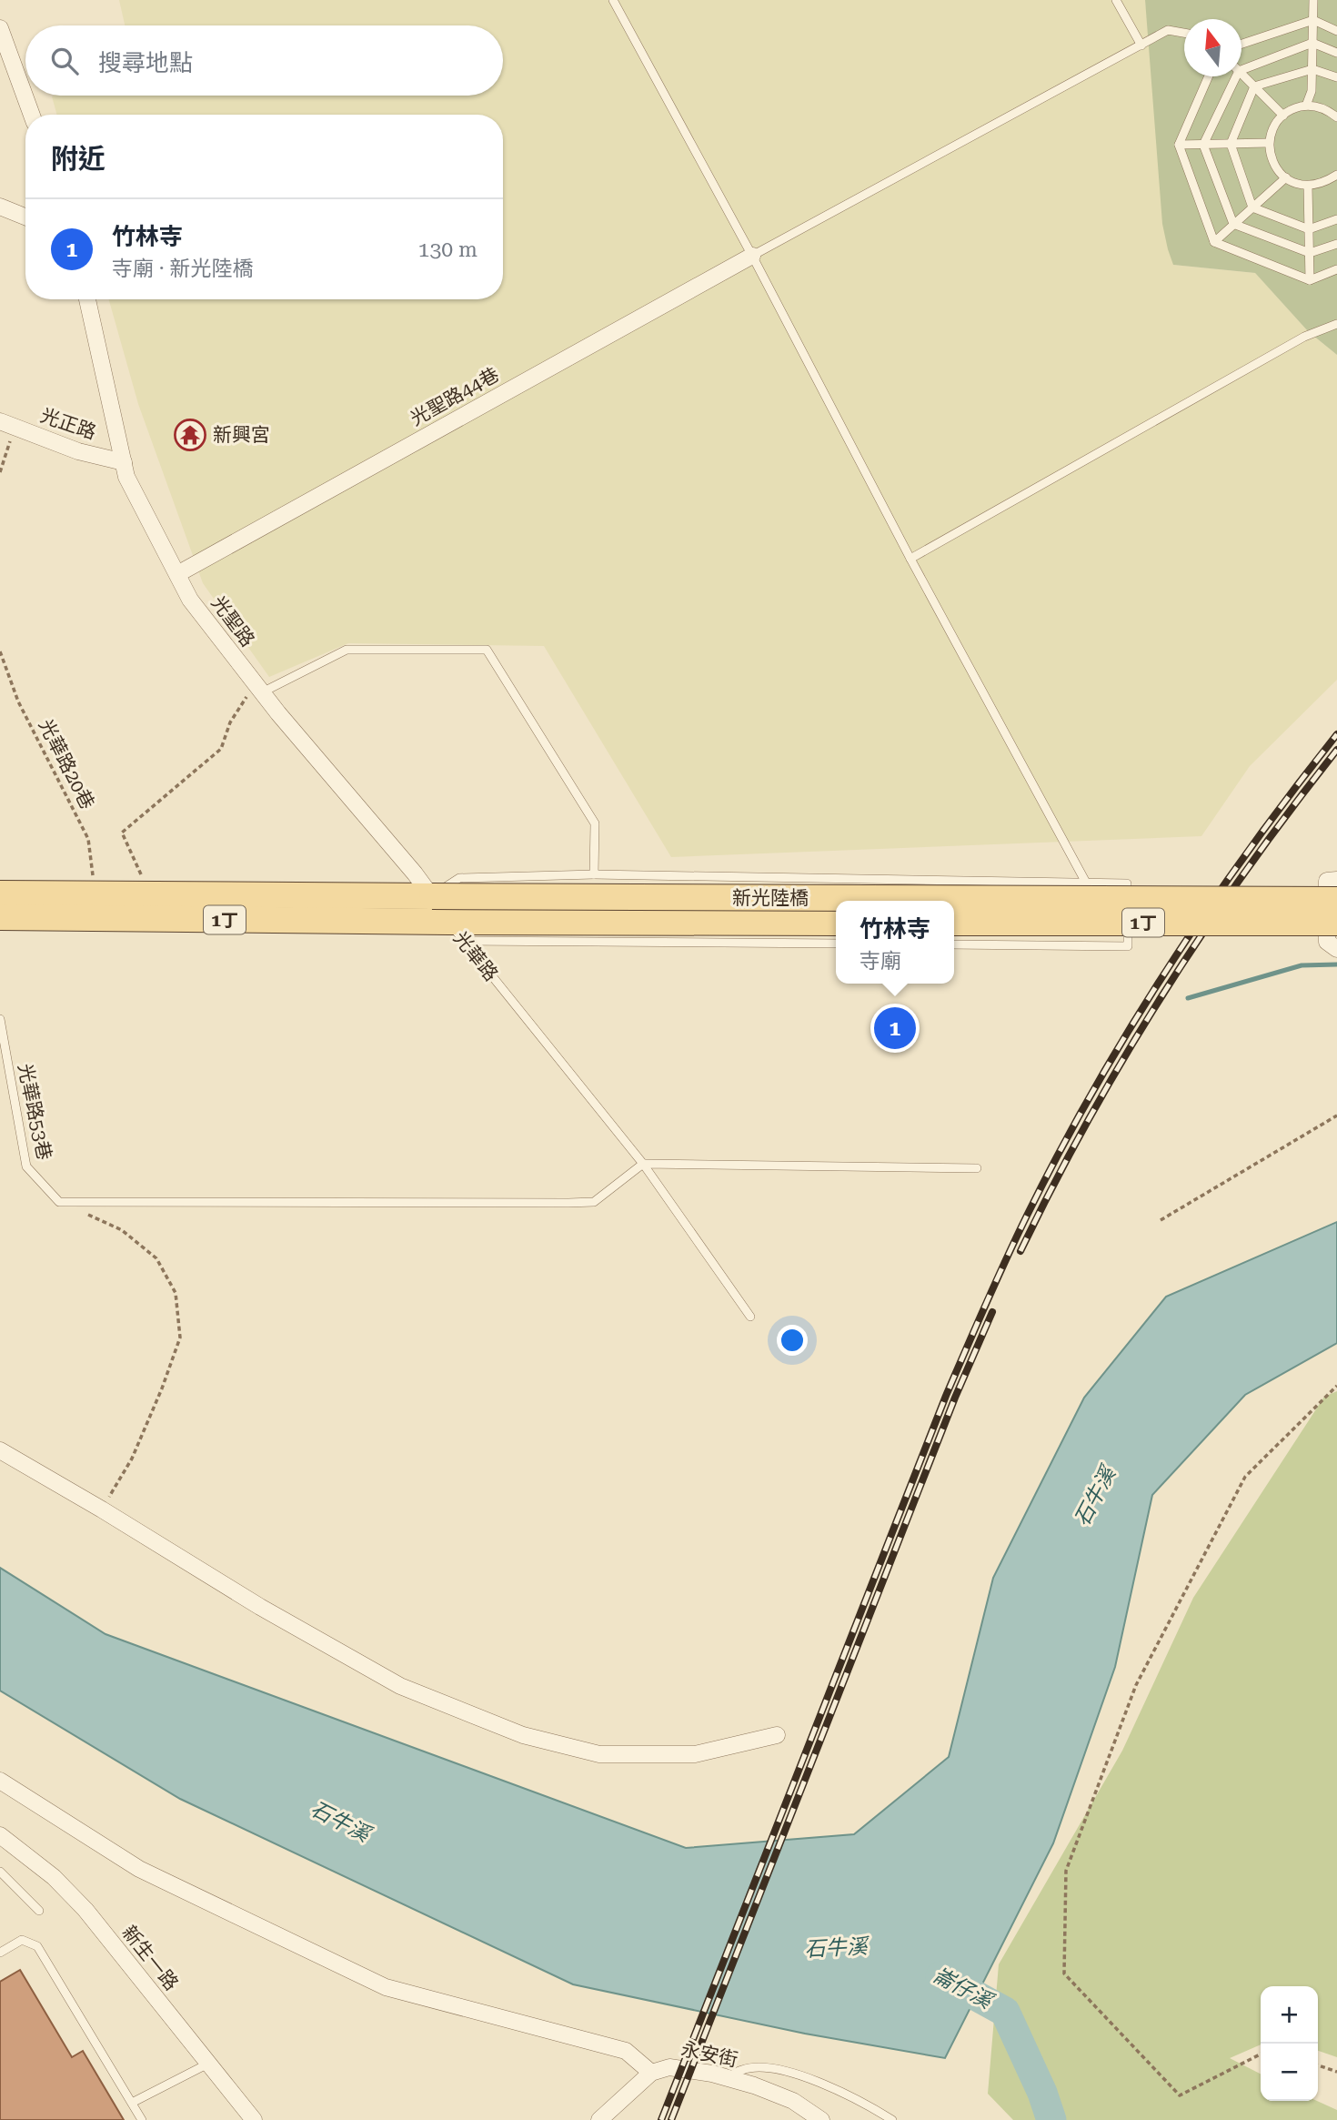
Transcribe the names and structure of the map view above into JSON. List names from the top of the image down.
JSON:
{
  "streets": {
    "main road": ["新光陸橋", "1丁", "光華路"],
    "street": [
      "光聖路44巷",
      "光正路",
      "光聖路",
      "新生一路",
      "永安街"
    ],
    "lane": ["光華路53巷"],
    "path": ["光華路20巷"]
  },
  "crossings": [
    ["光聖路44巷", "光聖路"],
    ["光正路", "光聖路"],
    ["光聖路", "新光陸橋"],
    ["光聖路", "光華路"],
    ["光華路20巷", "光華路"],
    ["新光陸橋", "光華路"]
  ],
  "water": ["石牛溪", "崙仔溪"],
  "places": {
    "temple": ["新興宮"]
  },
  "north": "top",
  "page": {
    "search": "搜尋地點",
    "heading": "附近",
    "list": [
      {
        "mark": "1",
        "name": "竹林寺",
        "note": "寺廟 · 新光陸橋",
        "value": "130 m"
      }
    ],
    "popup": ["竹林寺", "寺廟"],
    "pins": "1",
    "map_buttons": ["+", "−"]
  }
}
